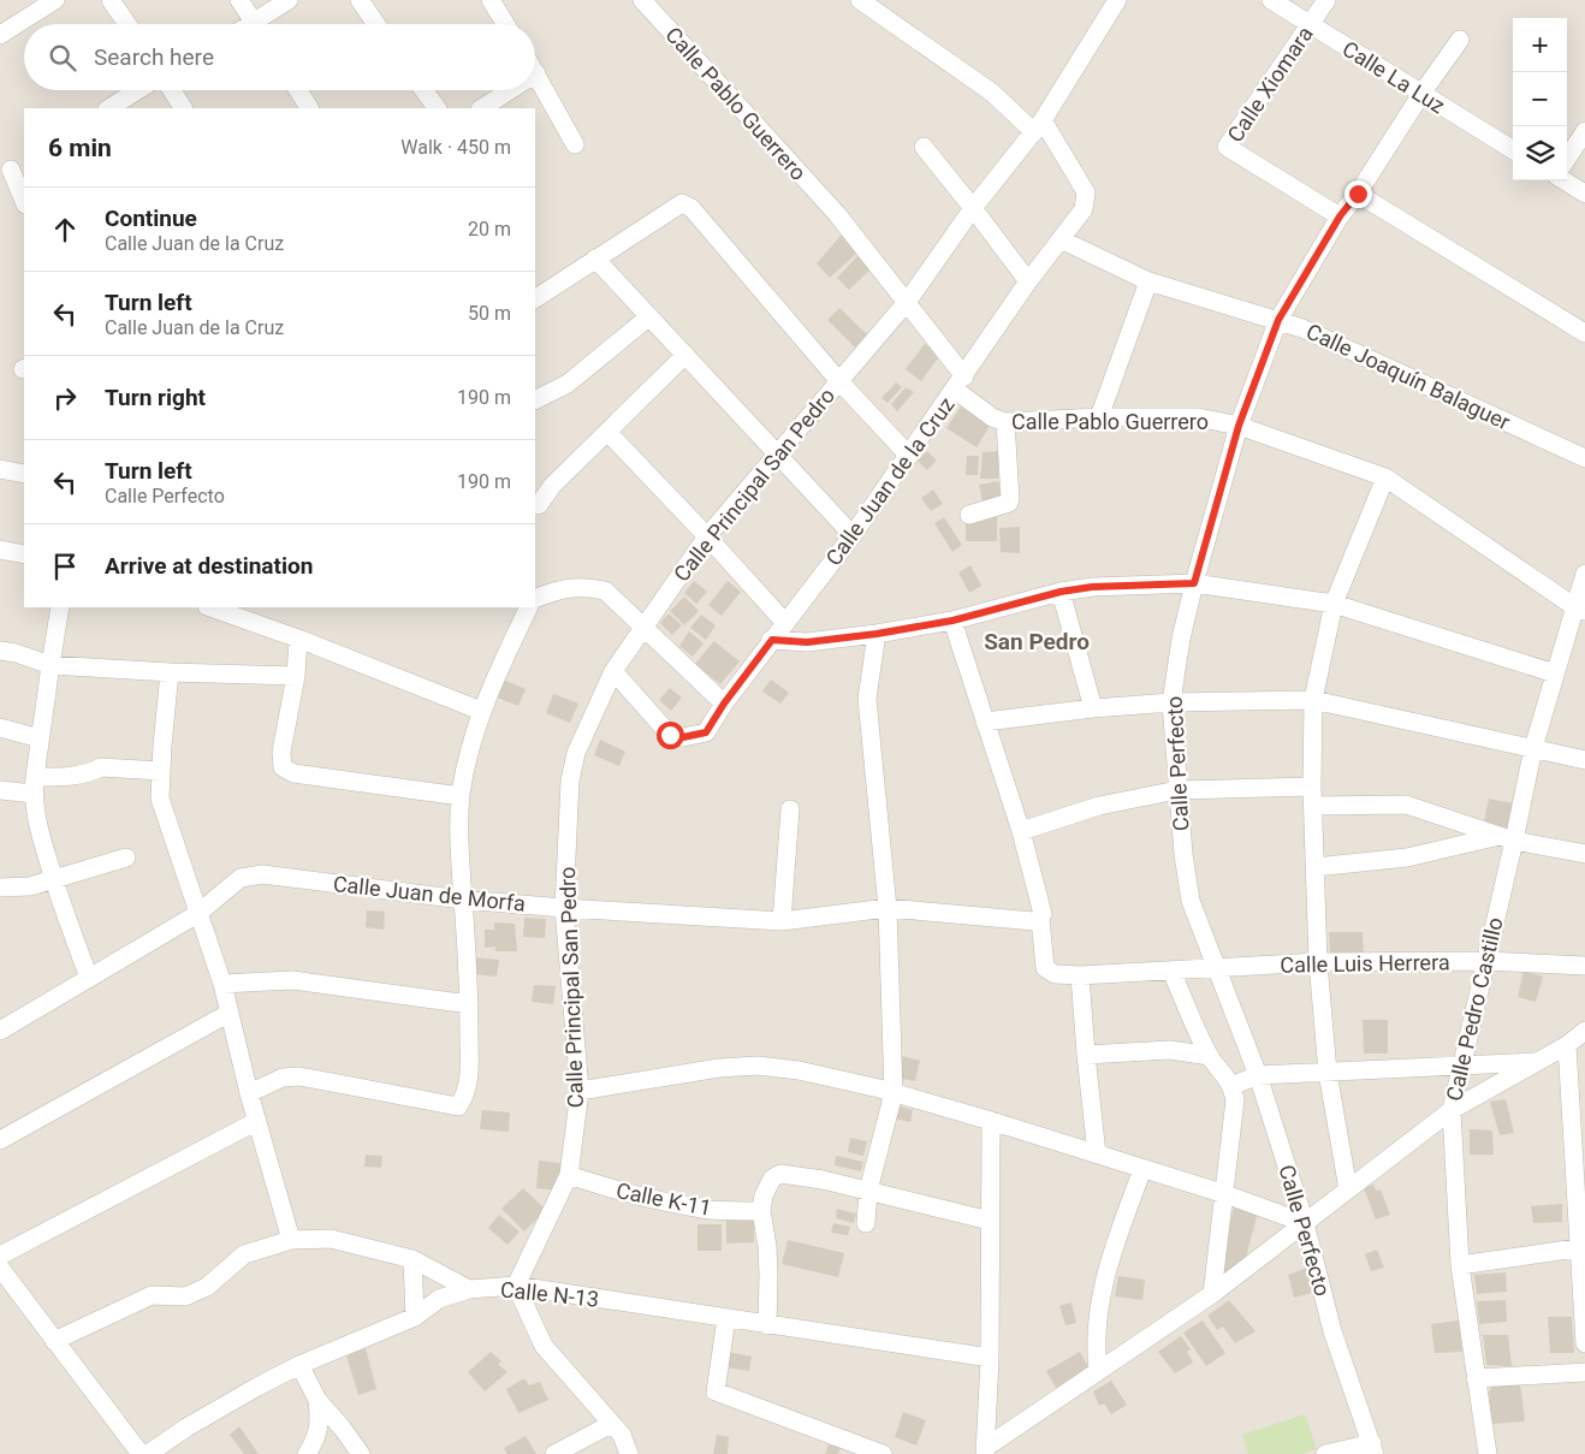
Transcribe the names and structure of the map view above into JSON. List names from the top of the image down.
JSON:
{
  "streets": {
    "street": [
      "Calle La Luz",
      "Calle Xiomara",
      "Calle Pablo Guerrero",
      "Calle Joaquín Balaguer",
      "Calle Juan de la Cruz",
      "Calle Principal San Pedro",
      "Calle Perfecto",
      "Calle Juan de Morfa",
      "Calle Luis Herrera",
      "Calle Pedro Castillo",
      "Calle K-11",
      "Calle N-13"
    ]
  },
  "crossings": [
    ["Calle La Luz", "Calle Xiomara"],
    ["Calle La Luz", "Calle Perfecto"],
    ["Calle Xiomara", "Calle Perfecto"],
    ["Calle Pablo Guerrero", "Calle Juan de la Cruz"],
    ["Calle Pablo Guerrero", "Calle Principal San Pedro"],
    ["Calle Pablo Guerrero", "Calle Perfecto"],
    ["Calle Pablo Guerrero", "Calle Pedro Castillo"],
    ["Calle Joaquín Balaguer", "Calle Juan de la Cruz"],
    ["Calle Joaquín Balaguer", "Calle Perfecto"],
    ["Calle Juan de la Cruz", "Calle Principal San Pedro"],
    ["Calle Principal San Pedro", "Calle Juan de Morfa"],
    ["Calle Principal San Pedro", "Calle K-11"],
    ["Calle Principal San Pedro", "Calle N-13"],
    ["Calle Perfecto", "Calle Luis Herrera"],
    ["Calle Juan de Morfa", "Calle Luis Herrera"],
    ["Calle Luis Herrera", "Calle Pedro Castillo"]
  ],
  "districts": ["San Pedro"],
  "page": {
    "map_buttons": ["+", "−"],
    "search": "Search here",
    "heading": ["6 min", "Walk · 450 m"],
    "list": [
      ["Continue", "Calle Juan de la Cruz", "20 m"],
      ["Turn left", "Calle Juan de la Cruz", "50 m"],
      ["Turn right", "190 m"],
      ["Turn left", "Calle Perfecto", "190 m"],
      "Arrive at destination"
    ]
  }
}
